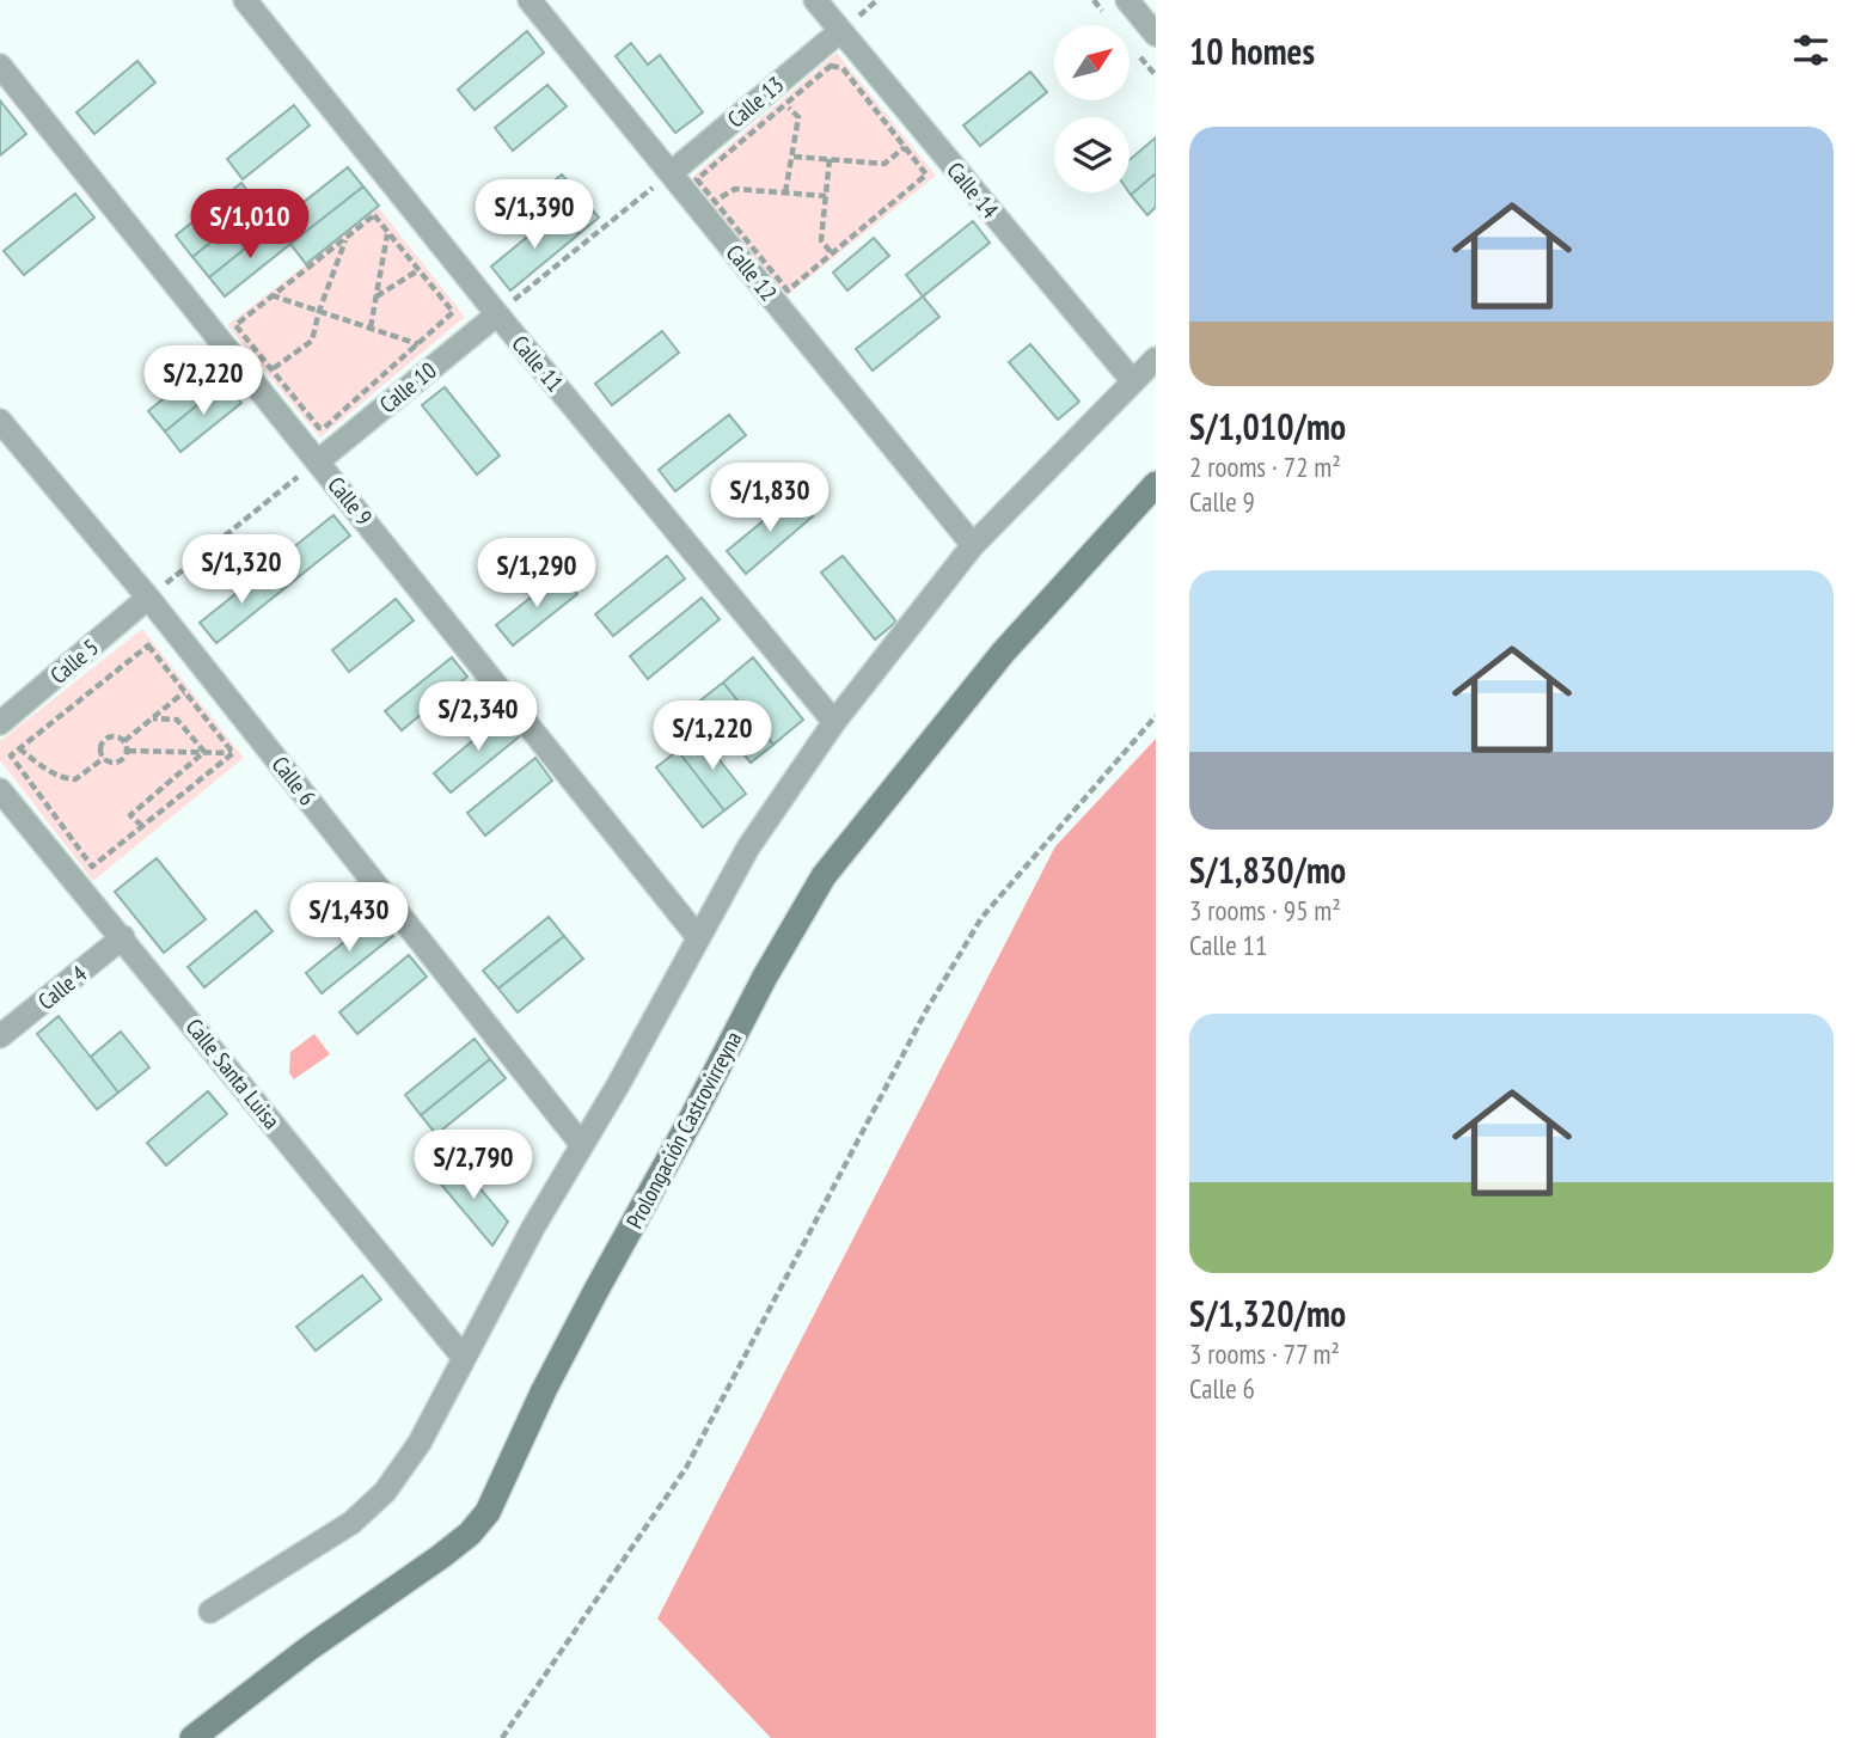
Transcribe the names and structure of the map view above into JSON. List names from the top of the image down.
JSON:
{
  "streets": {
    "main road": ["Prolongación Castrovirreyna"],
    "street": [
      "Calle 13",
      "Calle 14",
      "Calle 12",
      "Calle 11",
      "Calle 10",
      "Calle 9",
      "Calle 5",
      "Calle 6",
      "Calle 4",
      "Calle Santa Luisa"
    ]
  },
  "crossings": [
    ["Calle 13", "Calle 14"],
    ["Calle 13", "Calle 12"],
    ["Calle 11", "Calle 10"],
    ["Calle 10", "Calle 9"],
    ["Calle 5", "Calle 6"],
    ["Calle 4", "Calle Santa Luisa"]
  ],
  "north": "top right",
  "page": {
    "heading": "10 homes",
    "list": [
      {
        "name": "S/1,010/mo",
        "note": "2 rooms · 72 m² · Calle 9"
      },
      {
        "name": "S/1,830/mo",
        "note": "3 rooms · 95 m² · Calle 11"
      },
      {
        "name": "S/1,320/mo",
        "note": "3 rooms · 77 m² · Calle 6"
      }
    ],
    "price": [
      "S/1,390",
      "S/1,010",
      "S/2,220",
      "S/1,830",
      "S/1,320",
      "S/1,290",
      "S/2,340",
      "S/1,220",
      "S/1,430",
      "S/2,790"
    ]
  }
}
